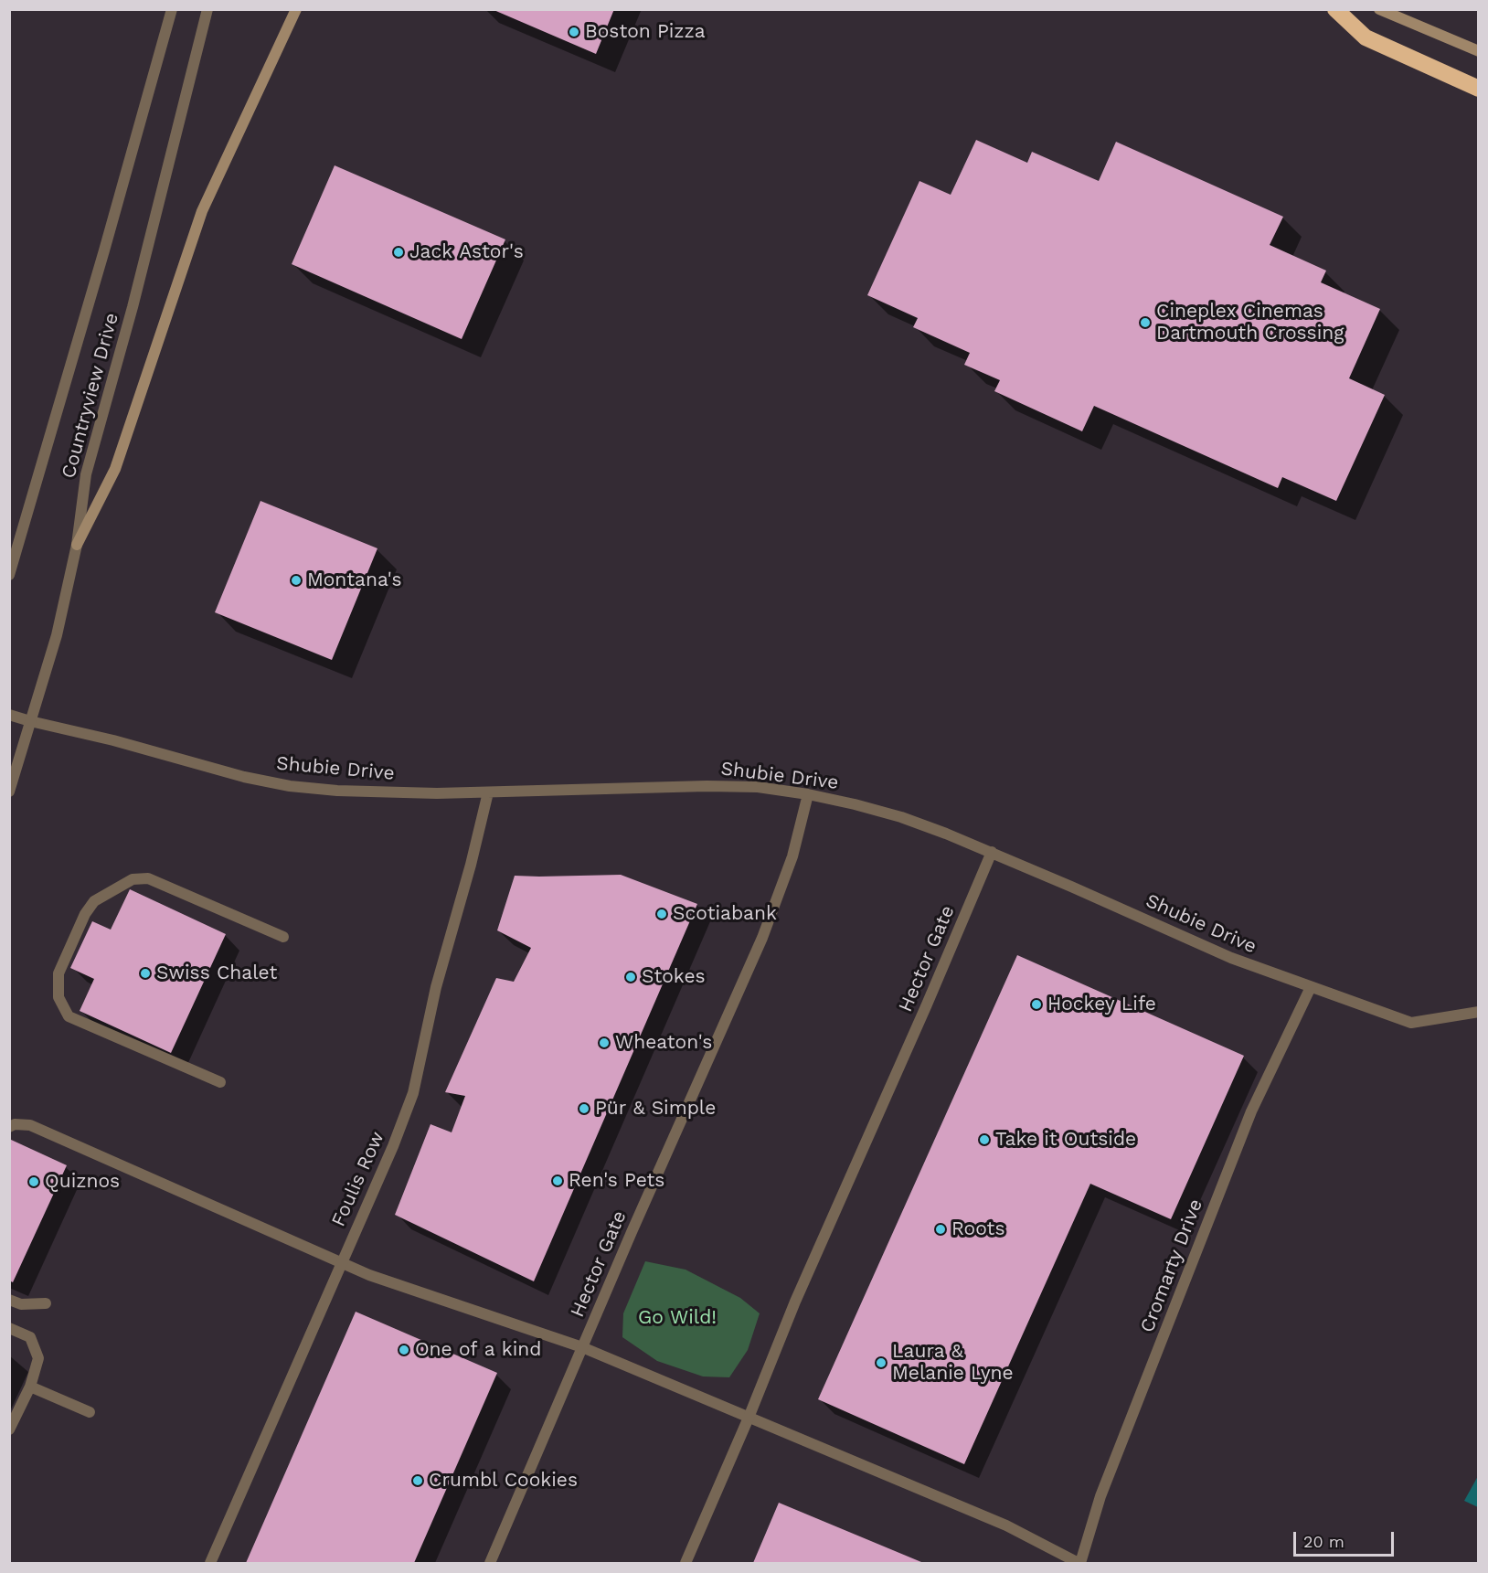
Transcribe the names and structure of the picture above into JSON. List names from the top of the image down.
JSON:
{
  "streets": {
    "street": [
      "Countryview Drive",
      "Shubie Drive",
      "Hector Gate",
      "Foulis Row",
      "Cromarty Drive"
    ]
  },
  "crossings": [
    ["Countryview Drive", "Shubie Drive"],
    ["Shubie Drive", "Hector Gate"],
    ["Shubie Drive", "Foulis Row"],
    ["Shubie Drive", "Cromarty Drive"]
  ],
  "parks": ["Go Wild!"],
  "places": [
    "Boston Pizza",
    "Jack Astor's",
    "Cineplex Cinemas Dartmouth Crossing",
    "Montana's",
    "Scotiabank",
    "Swiss Chalet",
    "Stokes",
    "Hockey Life",
    "Wheaton's",
    "Pür & Simple",
    "Take it Outside",
    "Ren's Pets",
    "Quiznos",
    "Roots",
    "One of a kind",
    "Laura & Melanie Lyne",
    "Crumbl Cookies"
  ],
  "scale_bar": "20 m"
}
